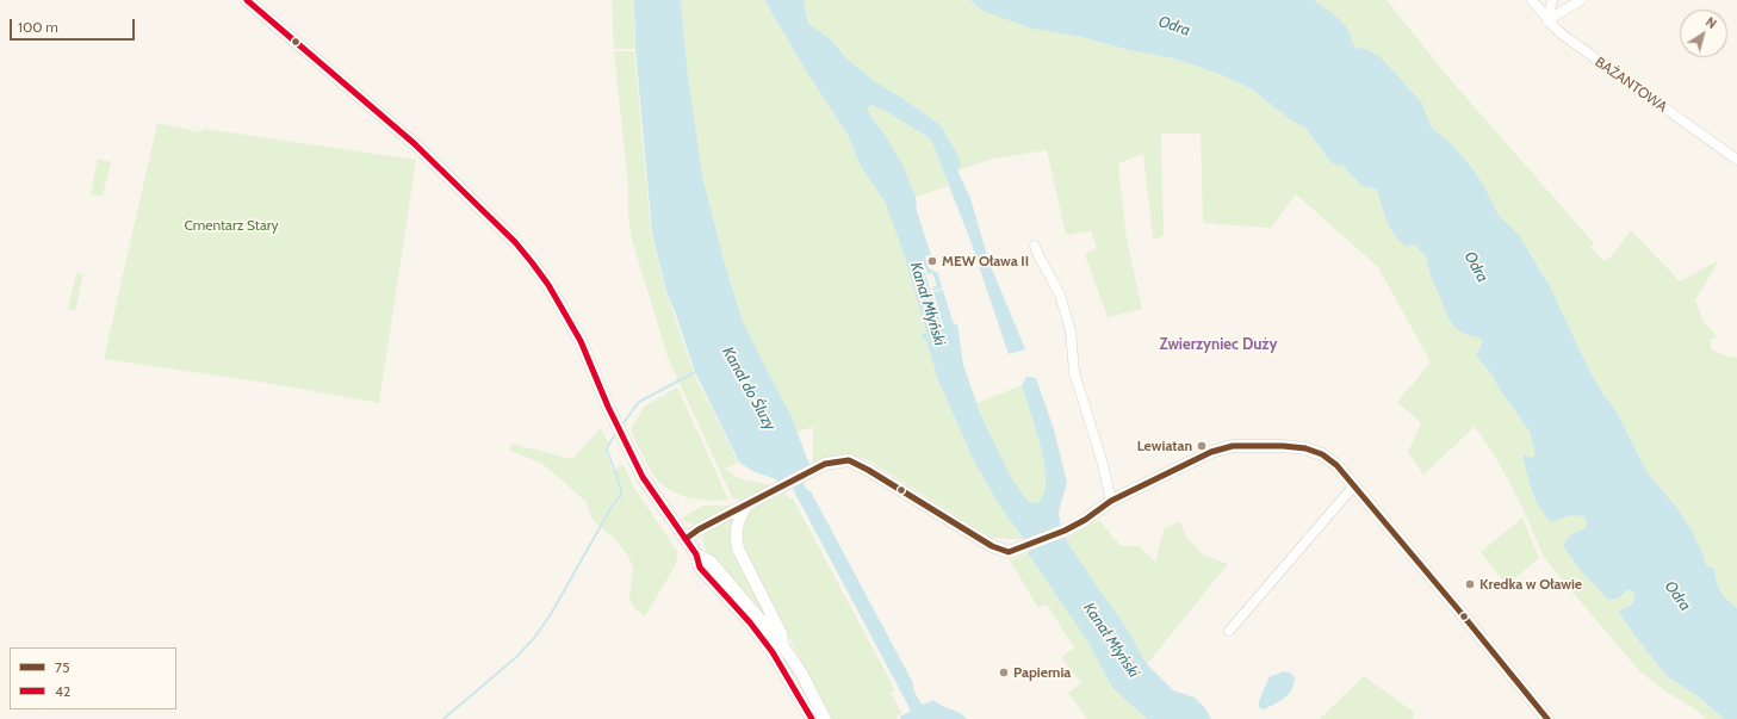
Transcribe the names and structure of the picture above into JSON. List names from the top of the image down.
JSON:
{
  "streets": {
    "street": ["BAŻANTOWA"]
  },
  "districts": ["Zwierzyniec Duży"],
  "water": ["Odra", "Kanał Młyński", "Kanał do Śluzy"],
  "parks": ["Cmentarz Stary"],
  "places": [
    "MEW Oława II",
    "Lewiatan",
    "Kredka w Oławie",
    "Papiernia"
  ],
  "lines": ["transit line 42", "transit line 75"],
  "legend": ["75", "42"],
  "scale_bar": "100 m",
  "north": "top right"
}
